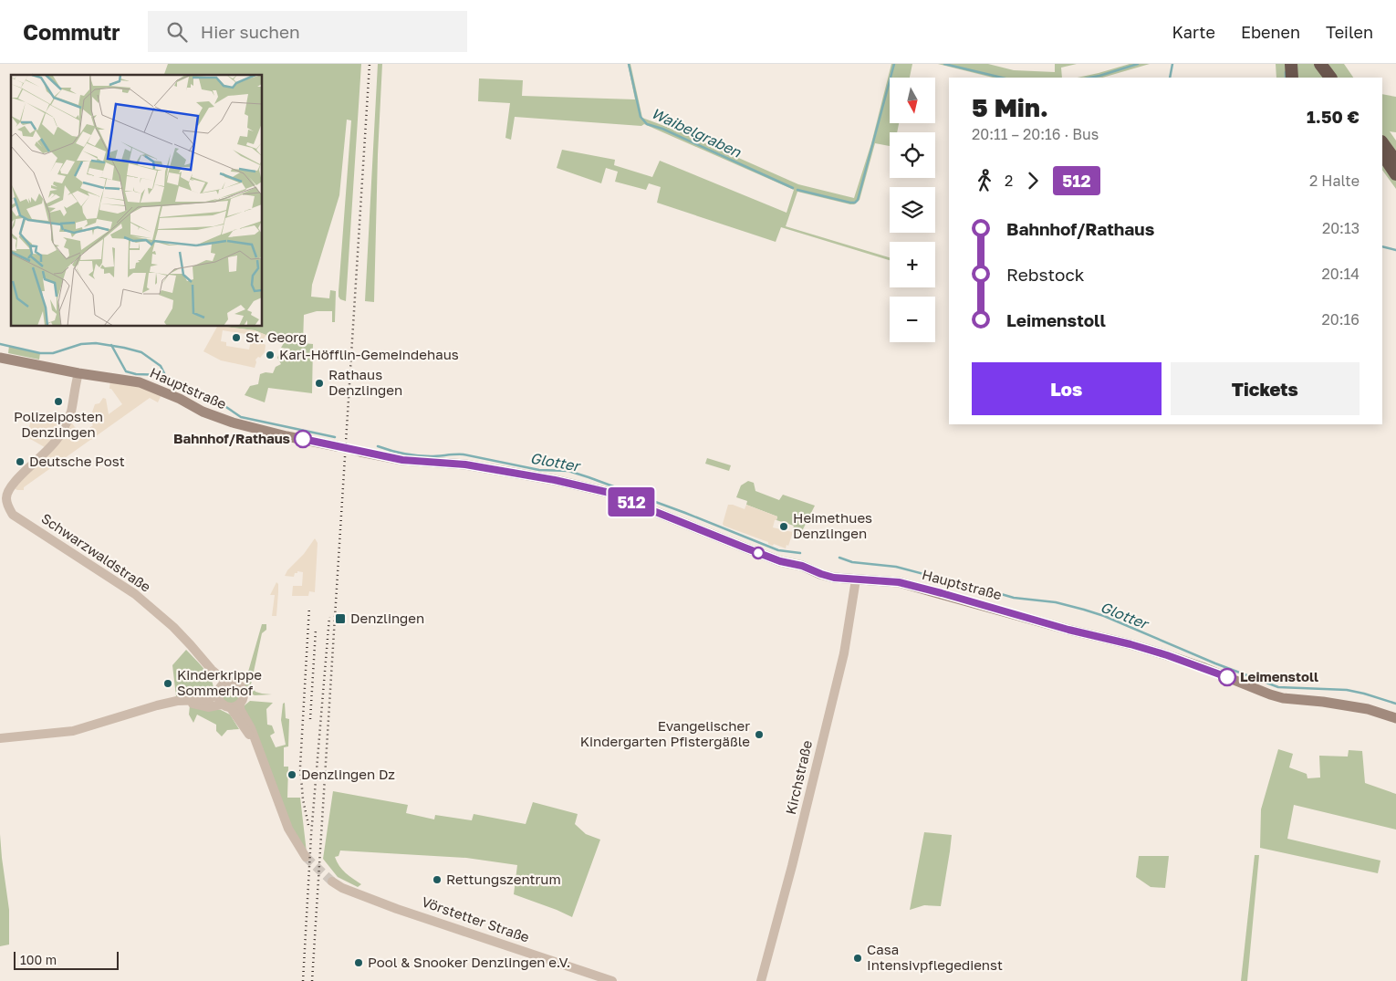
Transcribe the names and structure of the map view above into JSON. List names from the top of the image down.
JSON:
{
  "streets": {
    "main road": ["Hauptstraße"],
    "street": ["Schwarzwaldstraße", "Kirchstraße", "Vörstetter Straße"]
  },
  "crossings": [
    ["Hauptstraße", "Schwarzwaldstraße"],
    ["Hauptstraße", "Kirchstraße"]
  ],
  "water": ["Waibelgraben", "Glotter"],
  "places": {
    "other": [
      "St. Georg",
      "Karl-Höfflin-Gemeindehaus",
      "Rathaus Denzlingen",
      "Polizeiposten Denzlingen",
      "Bahnhof/Rathaus",
      "Deutsche Post",
      "Heimethues Denzlingen",
      "Leimenstoll",
      "Kinderkrippe Sommerhof",
      "Evangelischer Kindergarten Pfistergäßle",
      "Denzlingen Dz",
      "Rettungszentrum",
      "Casa Intensivpflegedienst",
      "Pool & Snooker Denzlingen e.V."
    ],
    "transit": ["Denzlingen"]
  },
  "lines": ["bus line 512"],
  "scale_bar": "100 m",
  "north": "bottom",
  "page": {
    "header": "Commutr",
    "search": "Hier suchen",
    "nav": ["Karte", "Ebenen", "Teilen"],
    "on_map": "512",
    "map_buttons": ["+", "−"],
    "heading": ["5 Min.", "20:11 – 20:16 · Bus", "1.50 €"],
    "legs": ["2", "512", "2 Halte"],
    "list": [
      {
        "name": "Bahnhof/Rathaus",
        "value": "20:13"
      },
      {
        "name": "Rebstock",
        "value": "20:14"
      },
      {
        "name": "Leimenstoll",
        "value": "20:16"
      }
    ],
    "buttons": ["Los", "Tickets"],
    "scale": "100 m"
  }
}
